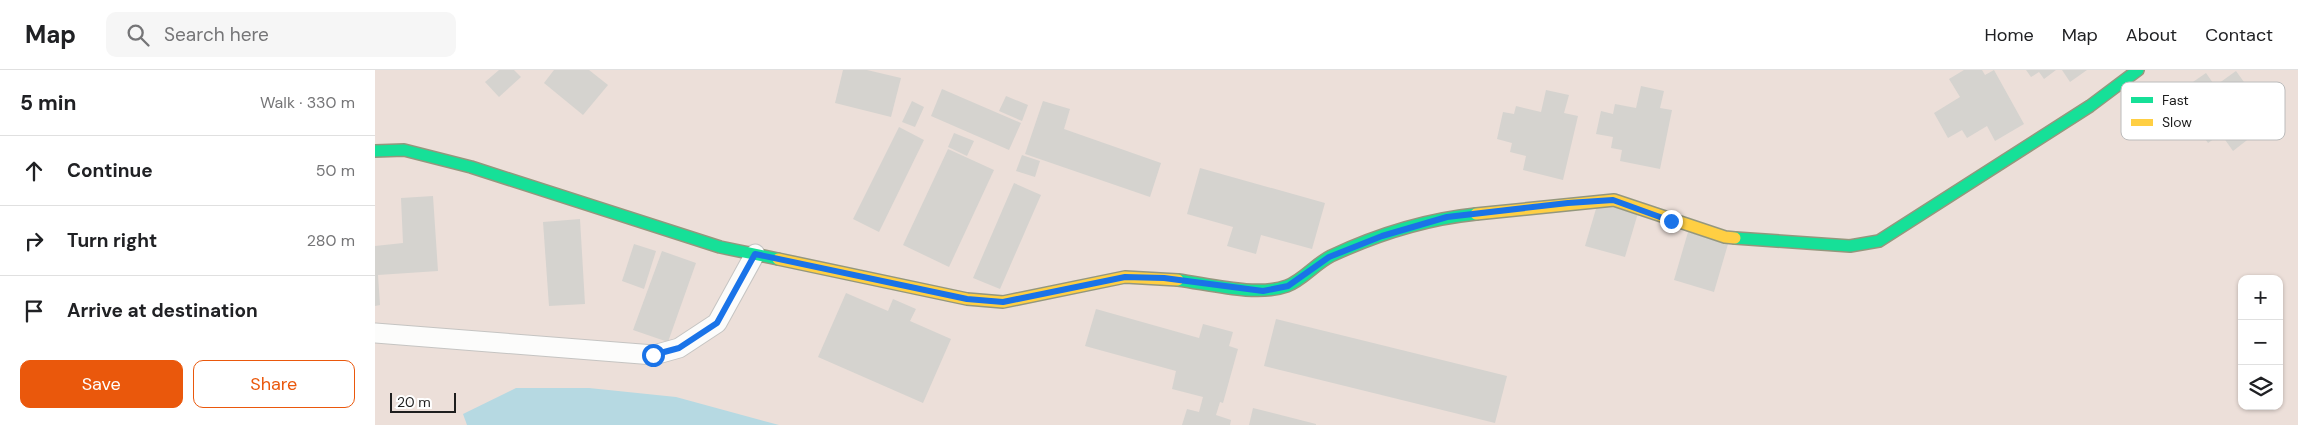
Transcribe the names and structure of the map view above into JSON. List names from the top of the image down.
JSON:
{
  "legend": ["Fast", "Slow"],
  "scale_bar": "20 m",
  "page": {
    "header": "Map",
    "search": "Search here",
    "nav": [
      "Home",
      "Map",
      "About",
      "Contact"
    ],
    "heading": ["5 min", "Walk · 330 m"],
    "list": [
      ["Continue", "50 m"],
      ["Turn right", "280 m"],
      "Arrive at destination"
    ],
    "map_buttons": ["+", "−"],
    "buttons": ["Save", "Share"],
    "scale": "20 m"
  }
}
